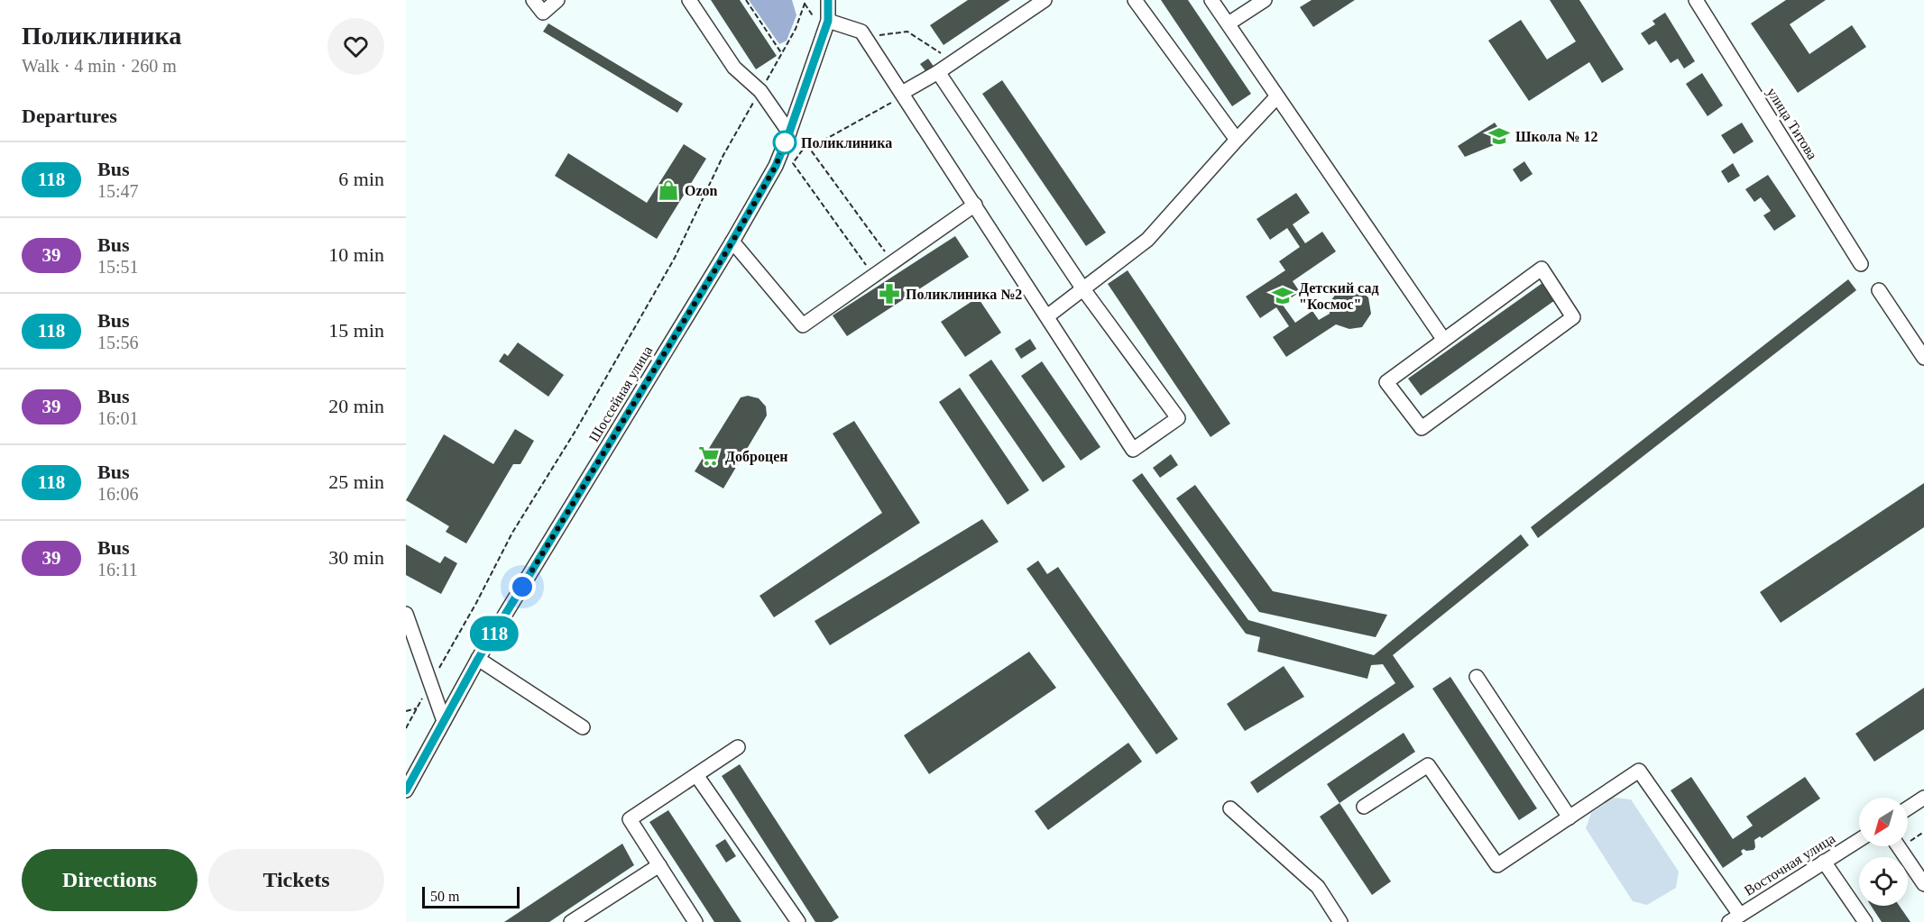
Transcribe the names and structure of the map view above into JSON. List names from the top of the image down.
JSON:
{
  "streets": {
    "street": ["улица Титова", "Шоссейная улица", "Восточная улица"]
  },
  "places": {
    "school or university": ["Школа № 12", "Детский сад \"Космос\""],
    "other": ["Поликлиника"],
    "shop": ["Ozon"],
    "pharmacy": ["Поликлиника №2"],
    "supermarket": ["Доброцен"]
  },
  "lines": ["bus line 118"],
  "scale_bar": "50 m",
  "north": "bottom left",
  "page": {
    "heading": [
      ["Поликлиника", "Walk · 4 min · 260 m"],
      "Departures"
    ],
    "on_map": "118",
    "list": [
      {
        "mark": "118",
        "name": "Bus",
        "note": "15:47",
        "value": "6 min"
      },
      {
        "mark": "39",
        "name": "Bus",
        "note": "15:51",
        "value": "10 min"
      },
      {
        "mark": "118",
        "name": "Bus",
        "note": "15:56",
        "value": "15 min"
      },
      {
        "mark": "39",
        "name": "Bus",
        "note": "16:01",
        "value": "20 min"
      },
      {
        "mark": "118",
        "name": "Bus",
        "note": "16:06",
        "value": "25 min"
      },
      {
        "mark": "39",
        "name": "Bus",
        "note": "16:11",
        "value": "30 min"
      }
    ],
    "buttons": ["Directions", "Tickets"],
    "scale": "50 m"
  }
}
